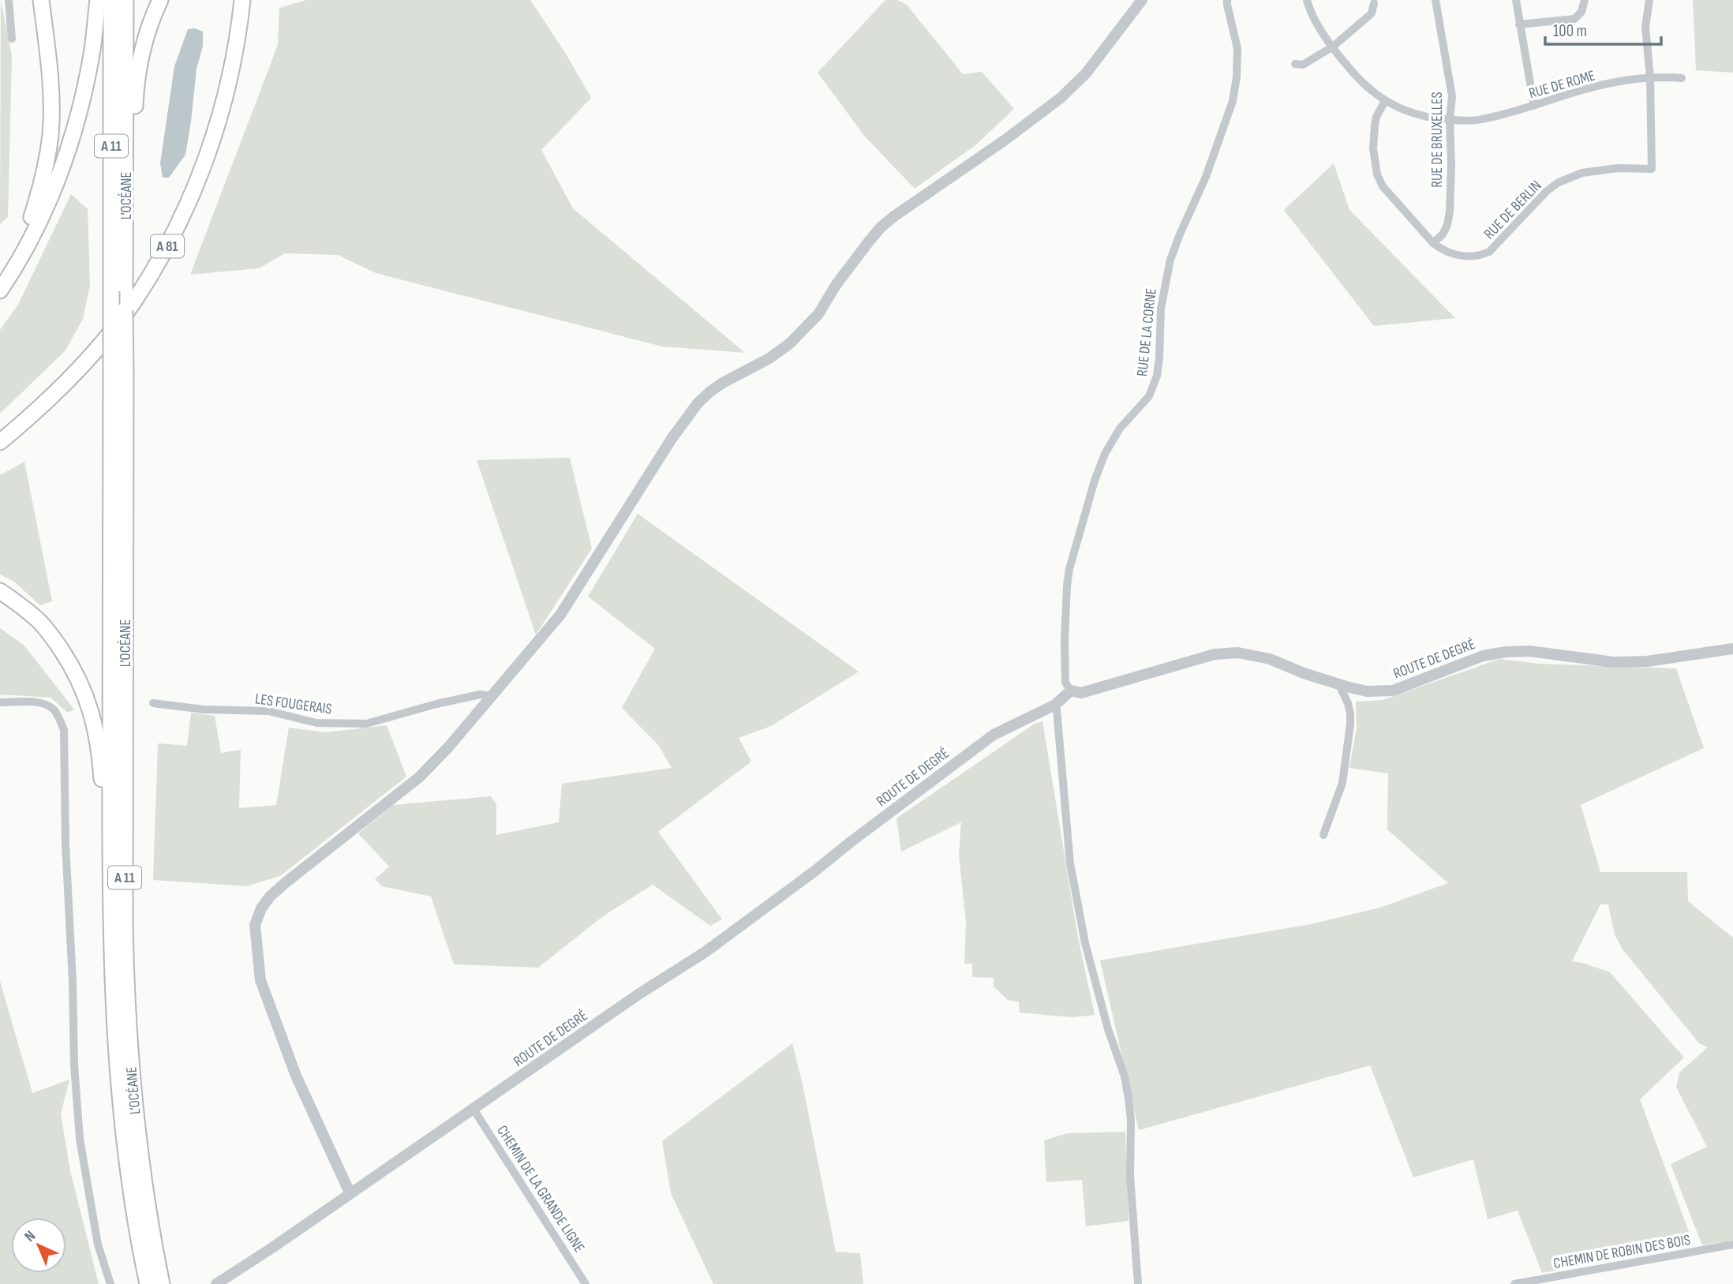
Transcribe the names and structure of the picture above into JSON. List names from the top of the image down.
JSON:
{
  "streets": {
    "highway": ["A 11", "L’OCÉANE", "A 81"],
    "street": [
      "RUE DE ROME",
      "RUE DE BRUXELLES",
      "RUE DE BERLIN",
      "RUE DE LA CORNE",
      "ROUTE DE DEGRÉ",
      "LES FOUGERAIS",
      "CHEMIN DE LA GRANDE LIGNE",
      "CHEMIN DE ROBIN DES BOIS"
    ]
  },
  "crossings": [
    ["RUE DE ROME", "RUE DE BRUXELLES"],
    ["RUE DE ROME", "RUE DE BERLIN"],
    ["RUE DE BRUXELLES", "RUE DE BERLIN"],
    ["RUE DE LA CORNE", "ROUTE DE DEGRÉ"],
    ["ROUTE DE DEGRÉ", "CHEMIN DE LA GRANDE LIGNE"]
  ],
  "scale_bar": "100 m",
  "north": "top left"
}
